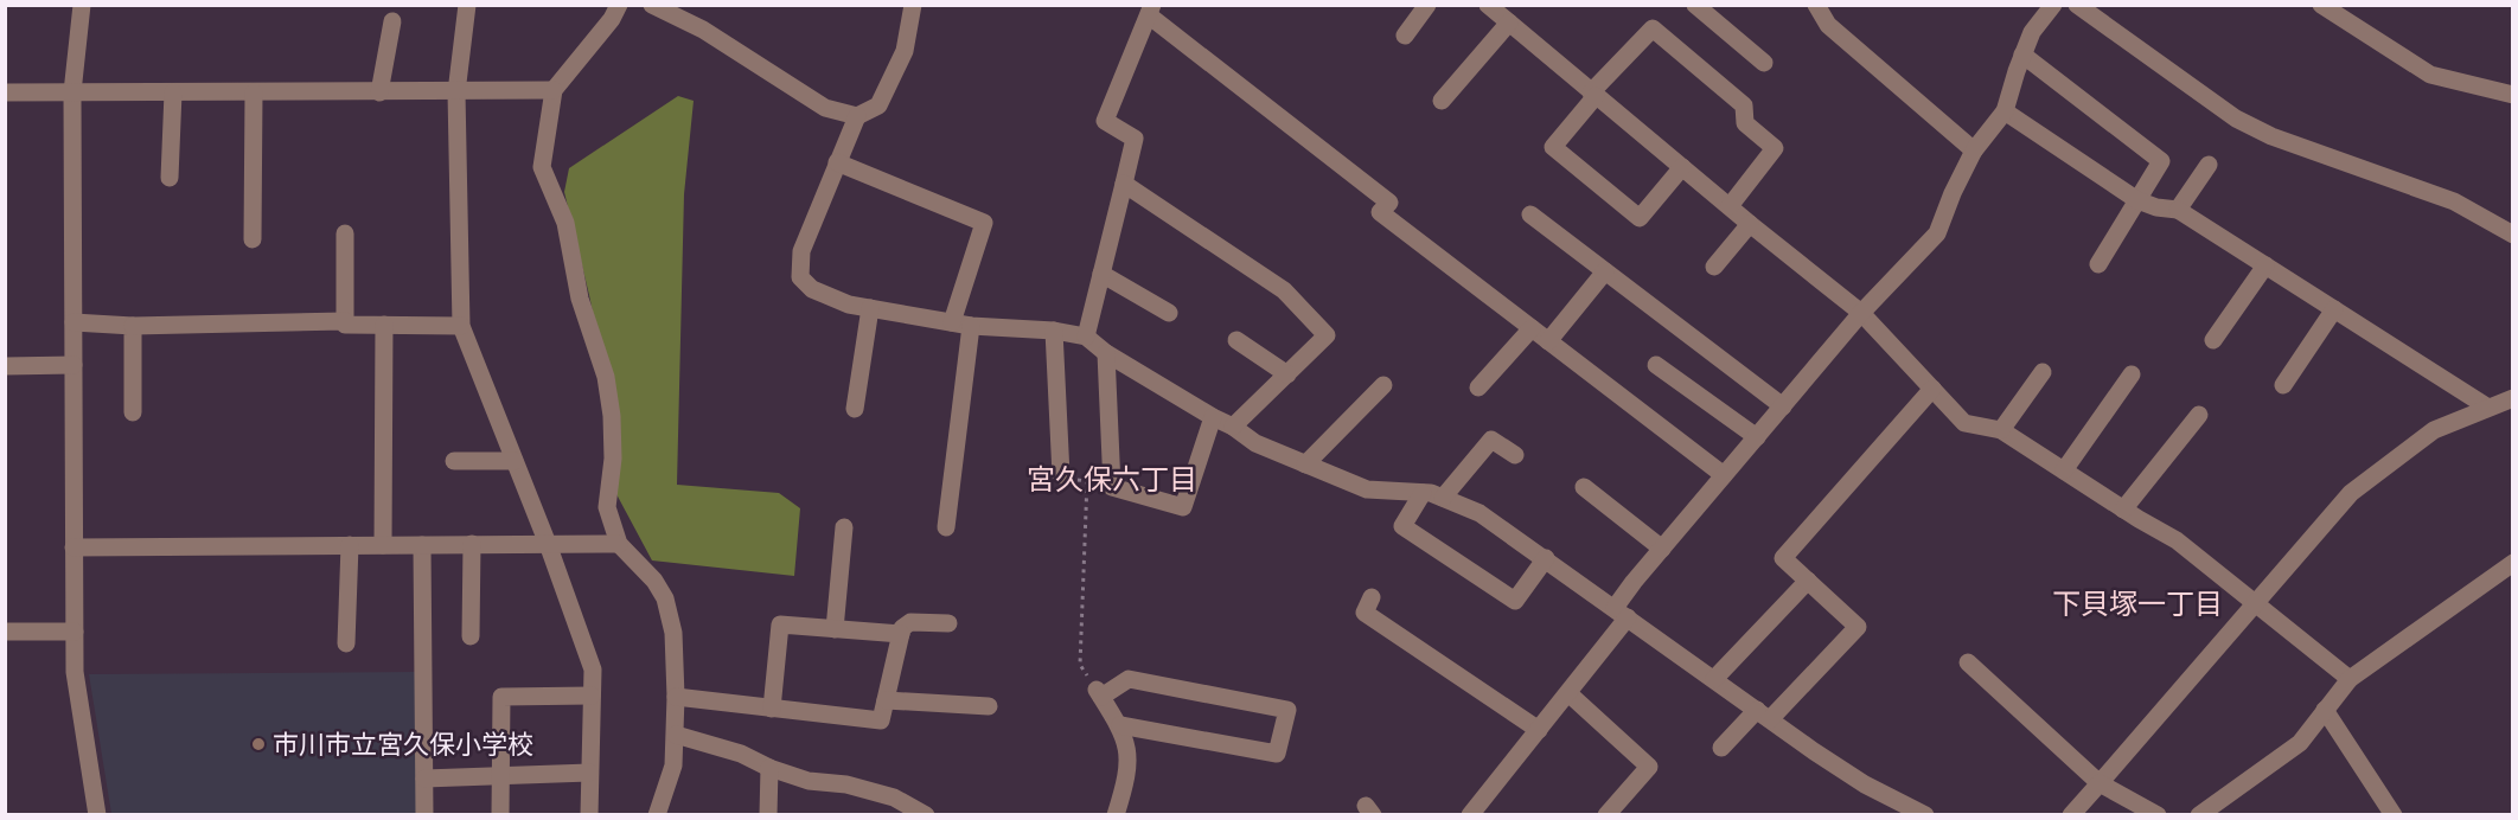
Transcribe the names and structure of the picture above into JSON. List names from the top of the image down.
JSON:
{
  "districts": ["宮久保六丁目", "下貝塚一丁目"],
  "places": ["市川市立宮久保小学校"]
}
